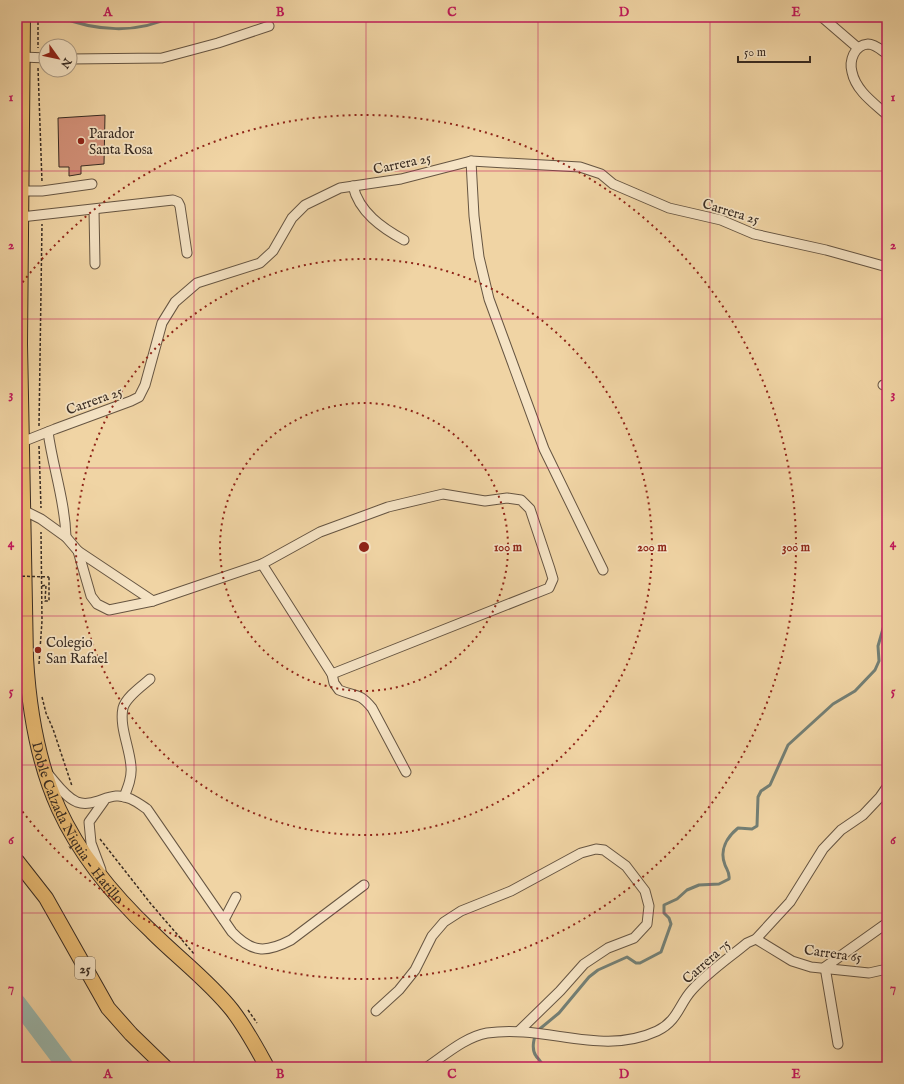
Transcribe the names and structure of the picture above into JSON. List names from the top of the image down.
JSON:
{
  "streets": {
    "highway": ["Doble Calzada Niquia - Hatillo", "25"],
    "street": ["Carrera 25", "Carrera 65", "Carrera 75"]
  },
  "crossings": [
    ["Carrera 25", "Doble Calzada Niquia - Hatillo"],
    ["Carrera 65", "Carrera 75"]
  ],
  "places": ["Parador Santa Rosa", "Colegio San Rafael"],
  "scale_bar": "50 m",
  "north": "bottom right",
  "grid": {
    "columns": [
      "A",
      "B",
      "C",
      "D",
      "E"
    ],
    "rows": [
      "1",
      "2",
      "3",
      "4",
      "5",
      "6",
      "7"
    ]
  },
  "rings": ["100 m", "200 m", "300 m"]
}
